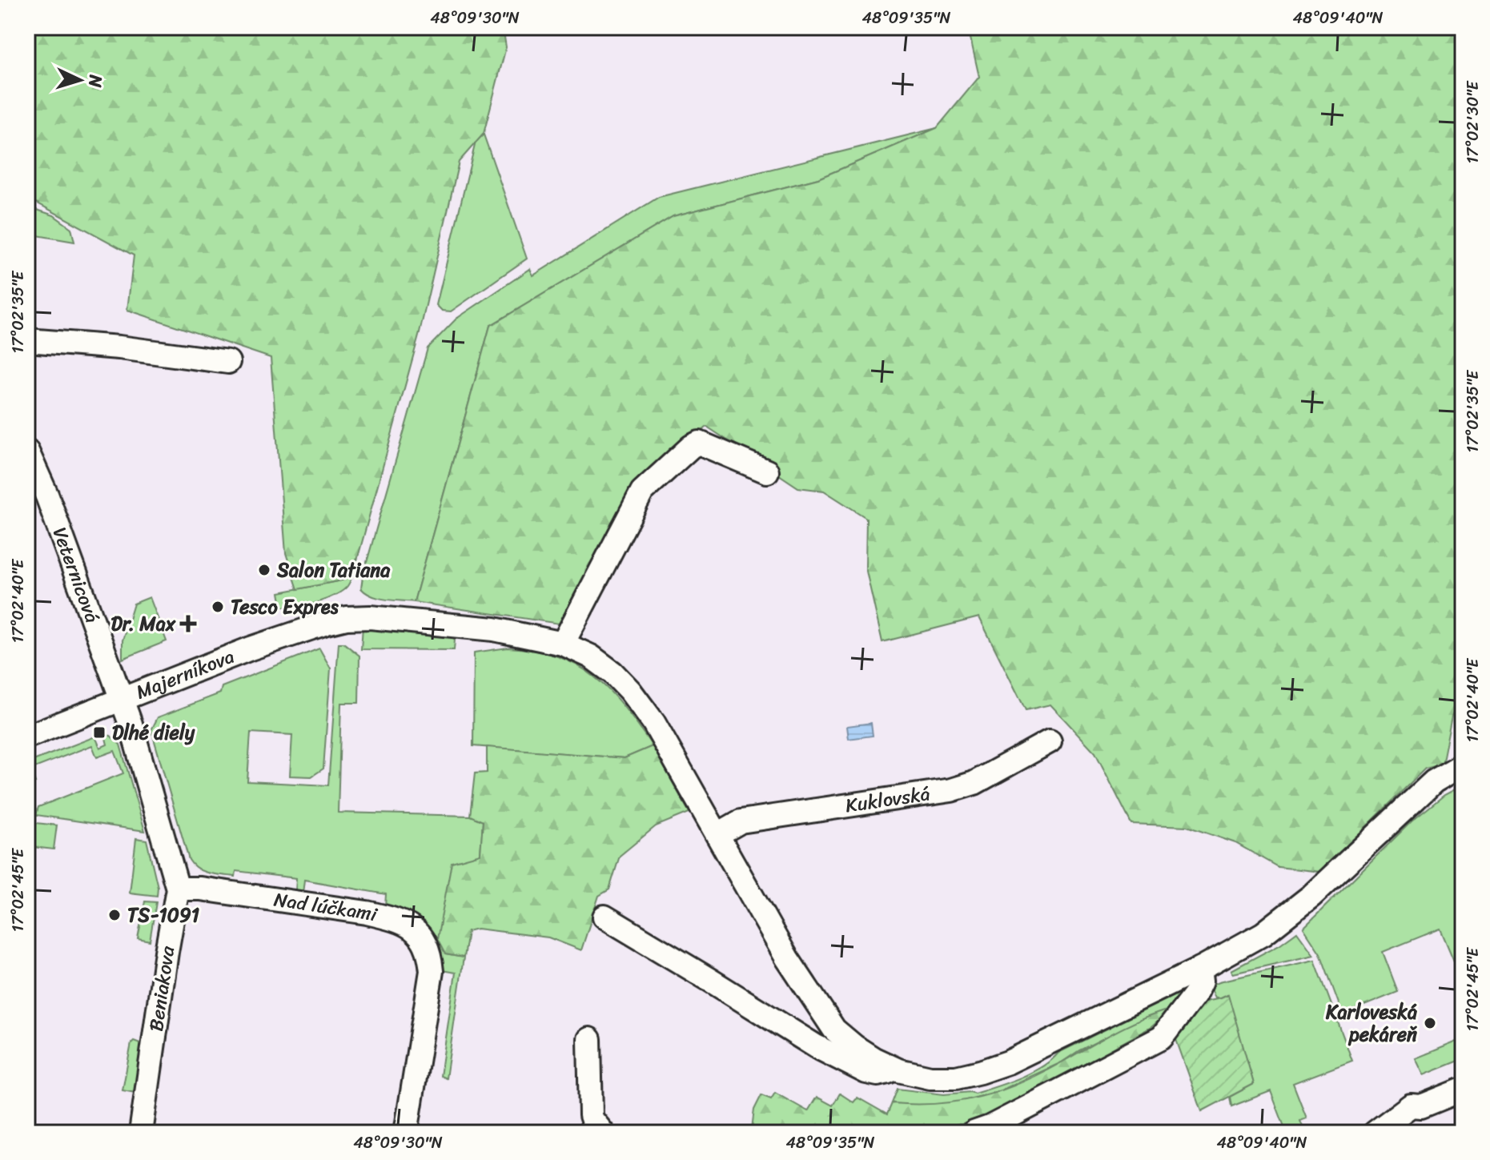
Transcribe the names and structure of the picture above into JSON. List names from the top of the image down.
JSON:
{
  "streets": {
    "street": [
      "Veternicová",
      "Majerníkova",
      "Kuklovská",
      "Nad lúčkami",
      "Beniakova"
    ]
  },
  "crossings": [
    ["Veternicová", "Majerníkova"],
    ["Veternicová", "Beniakova"],
    ["Majerníkova", "Beniakova"],
    ["Nad lúčkami", "Beniakova"]
  ],
  "places": {
    "other": [
      "Salon Tatiana",
      "Tesco Expres",
      "TS-1091",
      "Karloveská pekáreň"
    ],
    "health": ["Dr. Max"],
    "transit": ["Dlhé diely"]
  },
  "north": "right",
  "coordinates": [
    "48°09'30\"N",
    "48°09'35\"N",
    "48°09'40\"N",
    "17°02'30\"E",
    "17°02'35\"E",
    "17°02'40\"E",
    "17°02'45\"E"
  ]
}
